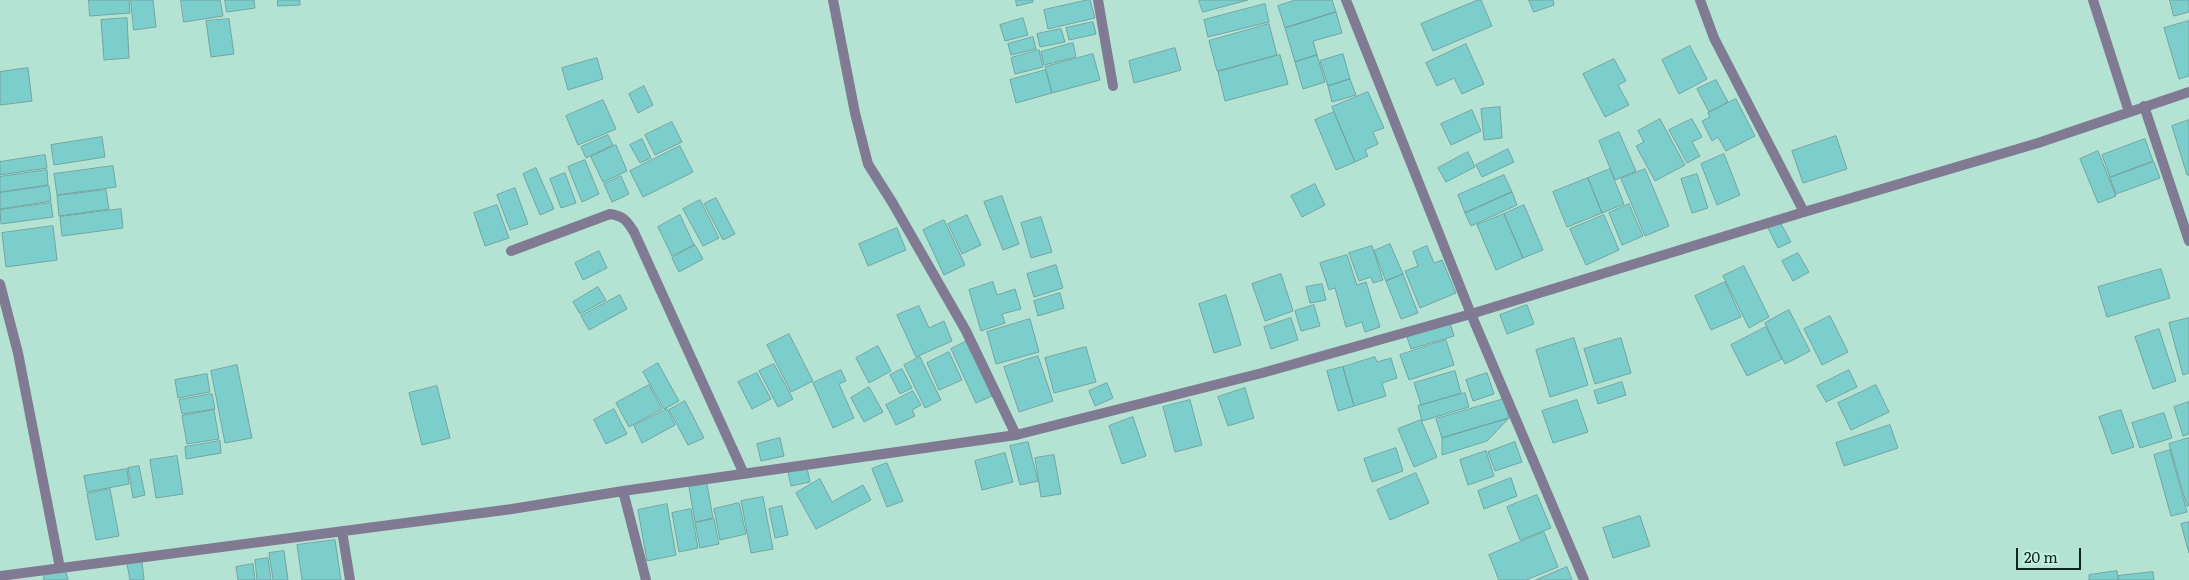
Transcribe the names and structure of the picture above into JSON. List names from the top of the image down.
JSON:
{
  "scale_bar": "20 m"
}
